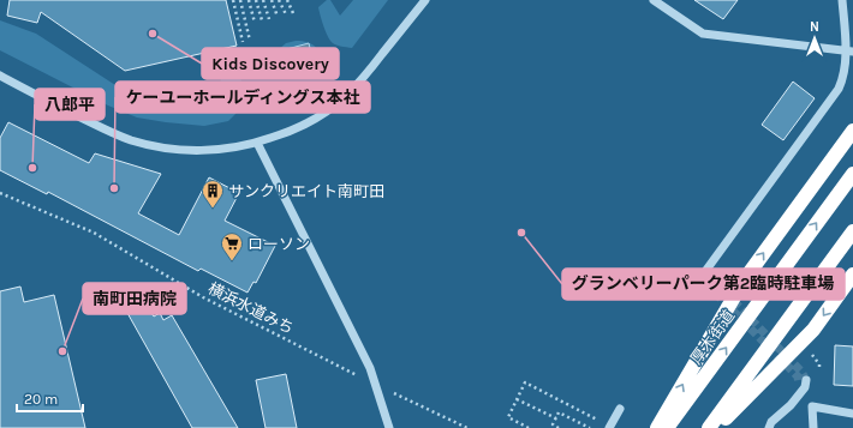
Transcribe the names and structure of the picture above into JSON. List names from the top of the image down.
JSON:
{
  "streets": {
    "highway": ["厚木街道"],
    "path": ["横浜水道みち"]
  },
  "places": {
    "other": [
      "Kids Discovery",
      "八郎平",
      "ケーユーホールディングス本社",
      "グランベリーパーク第2臨時駐車場",
      "南町田病院"
    ],
    "building": ["サンクリエイト南町田"],
    "supermarket": ["ローソン"]
  },
  "scale_bar": "20 m",
  "north": "top"
}
